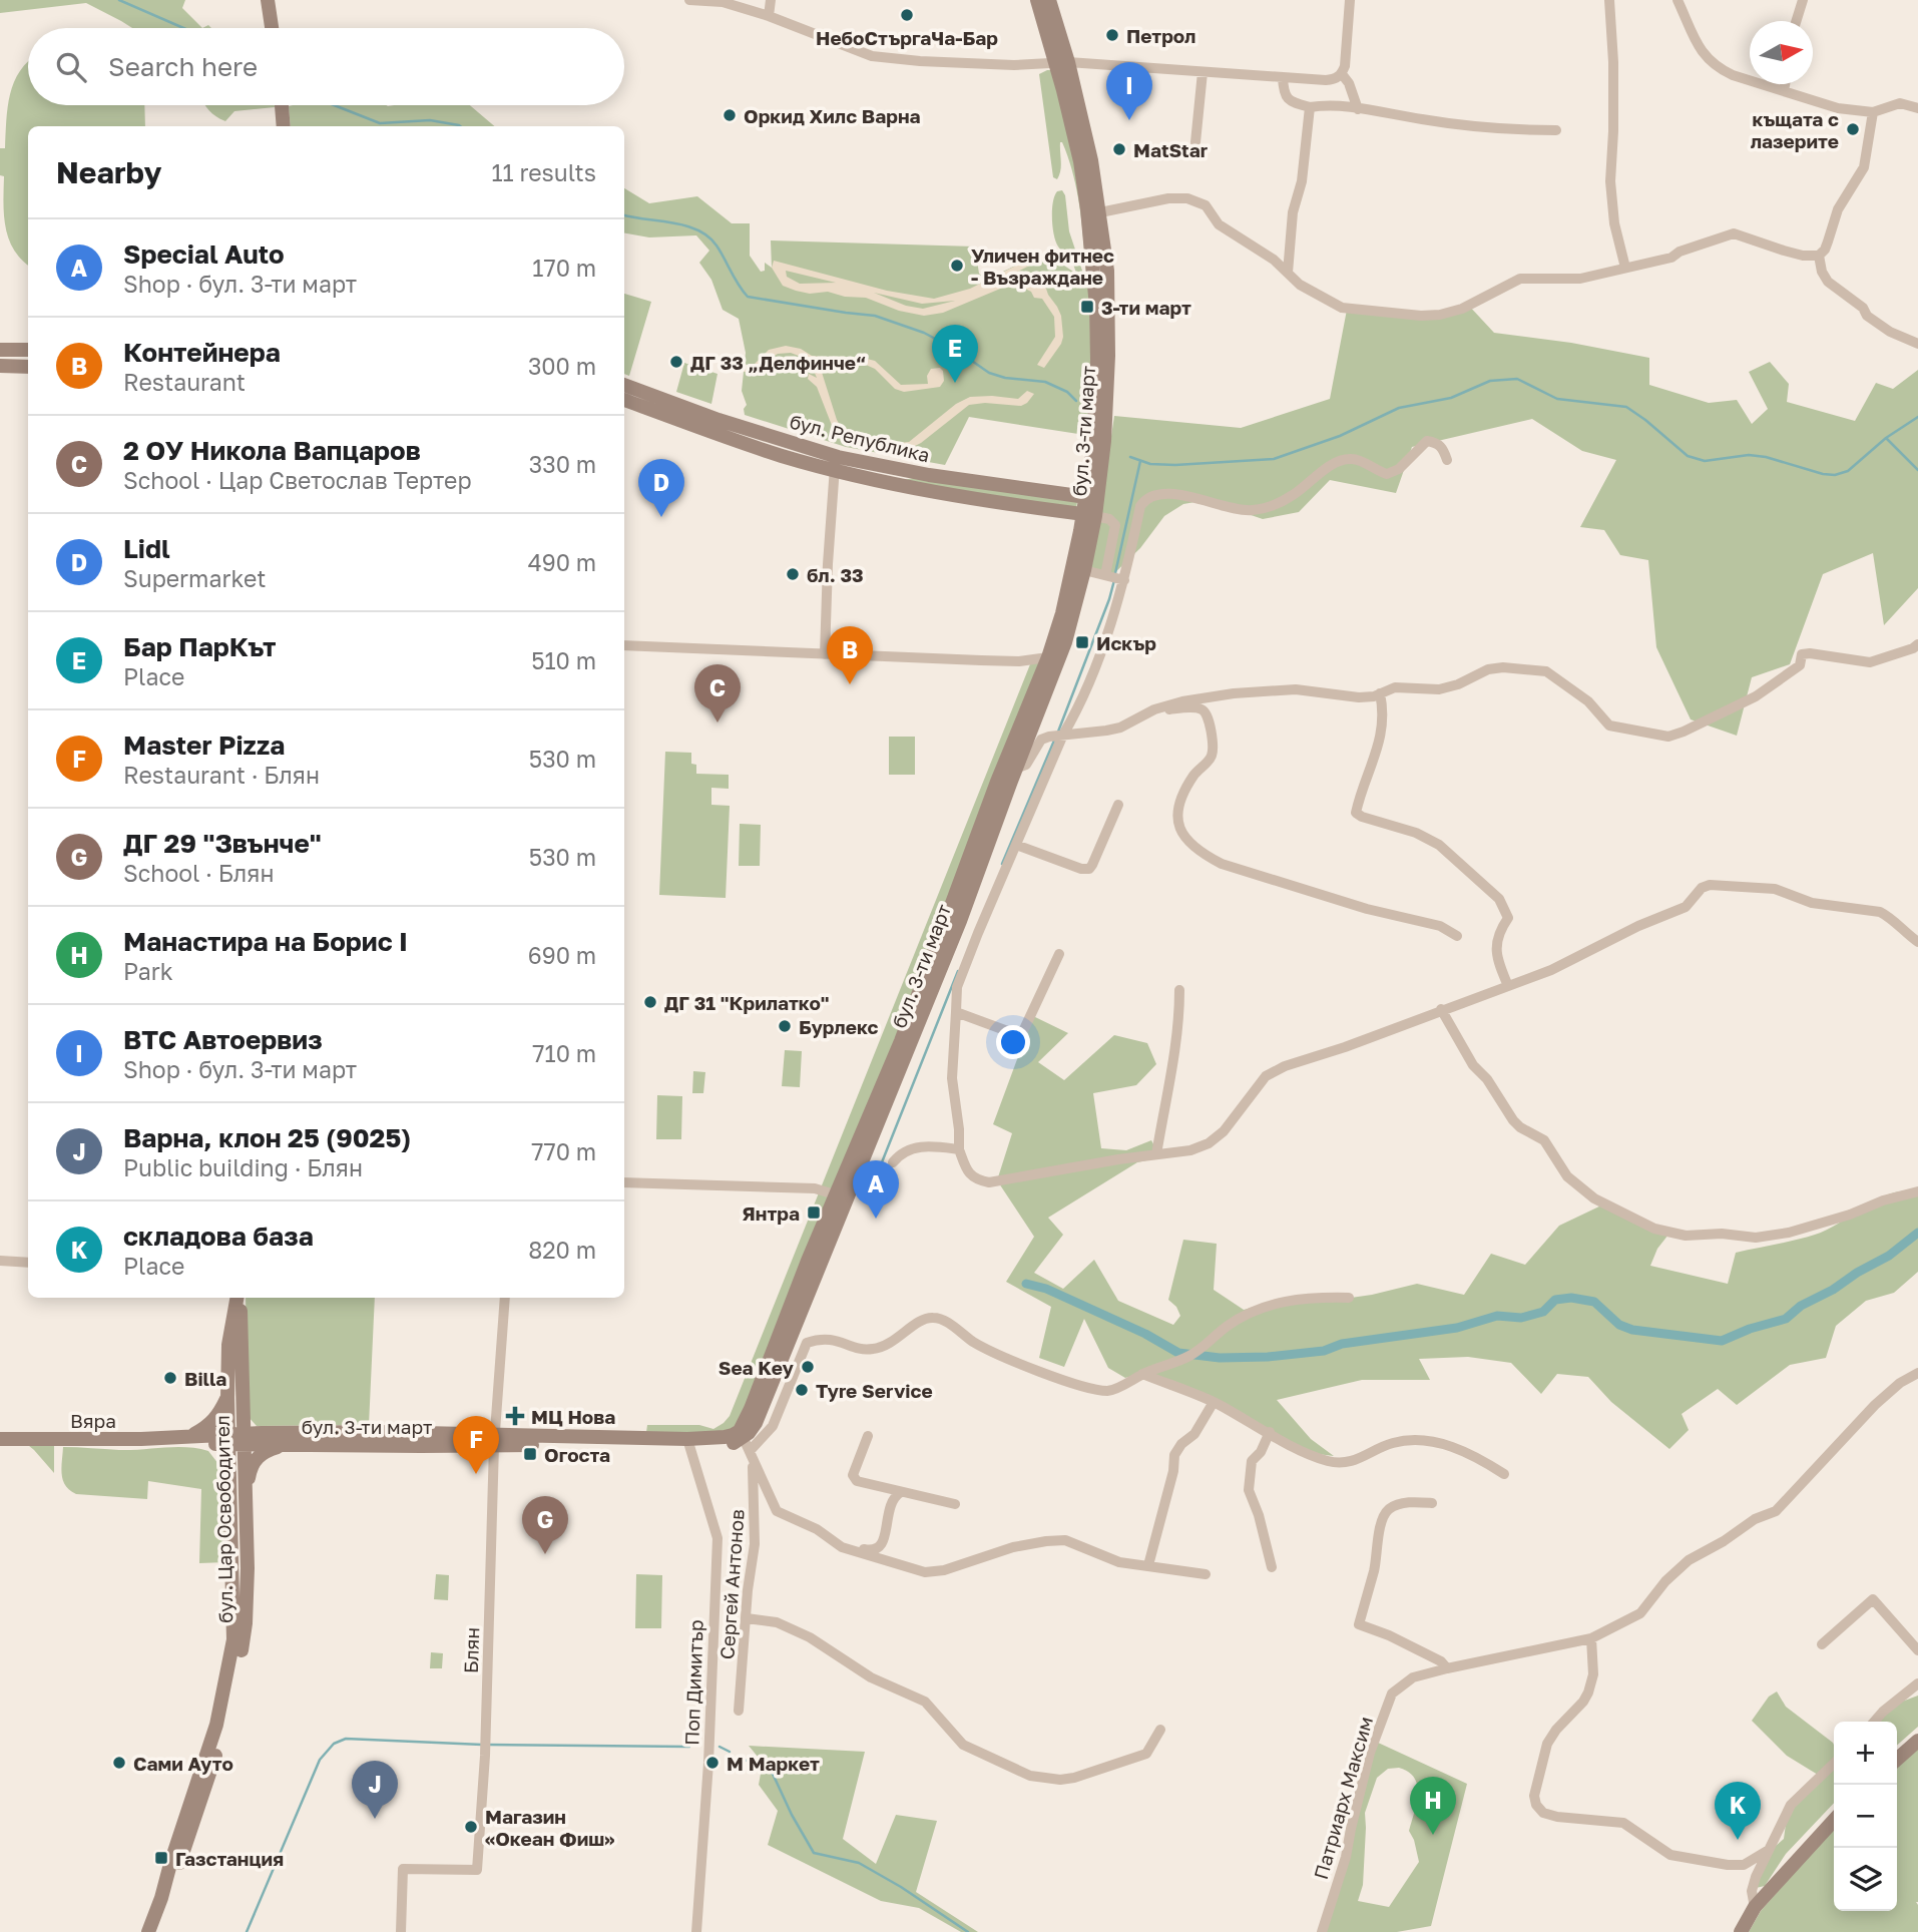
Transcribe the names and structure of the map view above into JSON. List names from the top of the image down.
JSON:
{
  "streets": {
    "street": [
      "бул. 3-ти март",
      "бул. Република",
      "Вяра",
      "бул. Цар Освободител",
      "Сергей Антонов",
      "Блян",
      "Поп Димитър",
      "Патриарх Максим"
    ]
  },
  "crossings": [
    ["бул. 3-ти март", "бул. Република"],
    ["бул. 3-ти март", "Вяра"],
    ["бул. 3-ти март", "бул. Цар Освободител"],
    ["бул. 3-ти март", "Сергей Антонов"],
    ["бул. 3-ти март", "Блян"],
    ["бул. 3-ти март", "Поп Димитър"],
    ["Вяра", "бул. Цар Освободител"]
  ],
  "places": {
    "other": [
      "НебоСтъргаЧа-Бар",
      "Петрол",
      "Оркид Хилс Варна",
      "къщата с лазерите",
      "MatStar",
      "Уличен фитнес - Възраждане",
      "ДГ 33 „Делфинче“",
      "бл. 33",
      "ДГ 31 \"Крилатко\"",
      "Бурлекс",
      "Sea Key",
      "Billa",
      "Tyre Service",
      "Сами Ауто",
      "М Маркет",
      "Магазин «Океан Фиш»"
    ],
    "transit": [
      "3-ти март",
      "Искър",
      "Янтра",
      "Огоста",
      "Газстанция"
    ],
    "health": ["МЦ Нова"]
  },
  "north": "right",
  "page": {
    "search": "Search here",
    "pins": [
      "I",
      "E",
      "D",
      "B",
      "C",
      "A",
      "F",
      "G",
      "J",
      "H",
      "K"
    ],
    "heading": ["Nearby", "11 results"],
    "list": [
      {
        "mark": "A",
        "name": "Special Auto",
        "note": "Shop · бул. 3-ти март",
        "value": "170 m"
      },
      {
        "mark": "B",
        "name": "Контейнера",
        "note": "Restaurant",
        "value": "300 m"
      },
      {
        "mark": "C",
        "name": "2 ОУ Никола Вапцаров",
        "note": "School · Цар Светослав Тертер",
        "value": "330 m"
      },
      {
        "mark": "D",
        "name": "Lidl",
        "note": "Supermarket",
        "value": "490 m"
      },
      {
        "mark": "E",
        "name": "Бар ПарКът",
        "note": "Place",
        "value": "510 m"
      },
      {
        "mark": "F",
        "name": "Master Pizza",
        "note": "Restaurant · Блян",
        "value": "530 m"
      },
      {
        "mark": "G",
        "name": "ДГ 29 \"Звънче\"",
        "note": "School · Блян",
        "value": "530 m"
      },
      {
        "mark": "H",
        "name": "Манастира на Борис І",
        "note": "Park",
        "value": "690 m"
      },
      {
        "mark": "I",
        "name": "ВТС Автоервиз",
        "note": "Shop · бул. 3-ти март",
        "value": "710 m"
      },
      {
        "mark": "J",
        "name": "Варна, клон 25 (9025)",
        "note": "Public building · Блян",
        "value": "770 m"
      },
      {
        "mark": "K",
        "name": "складова база",
        "note": "Place",
        "value": "820 m"
      }
    ],
    "map_buttons": ["+", "−"]
  }
}
